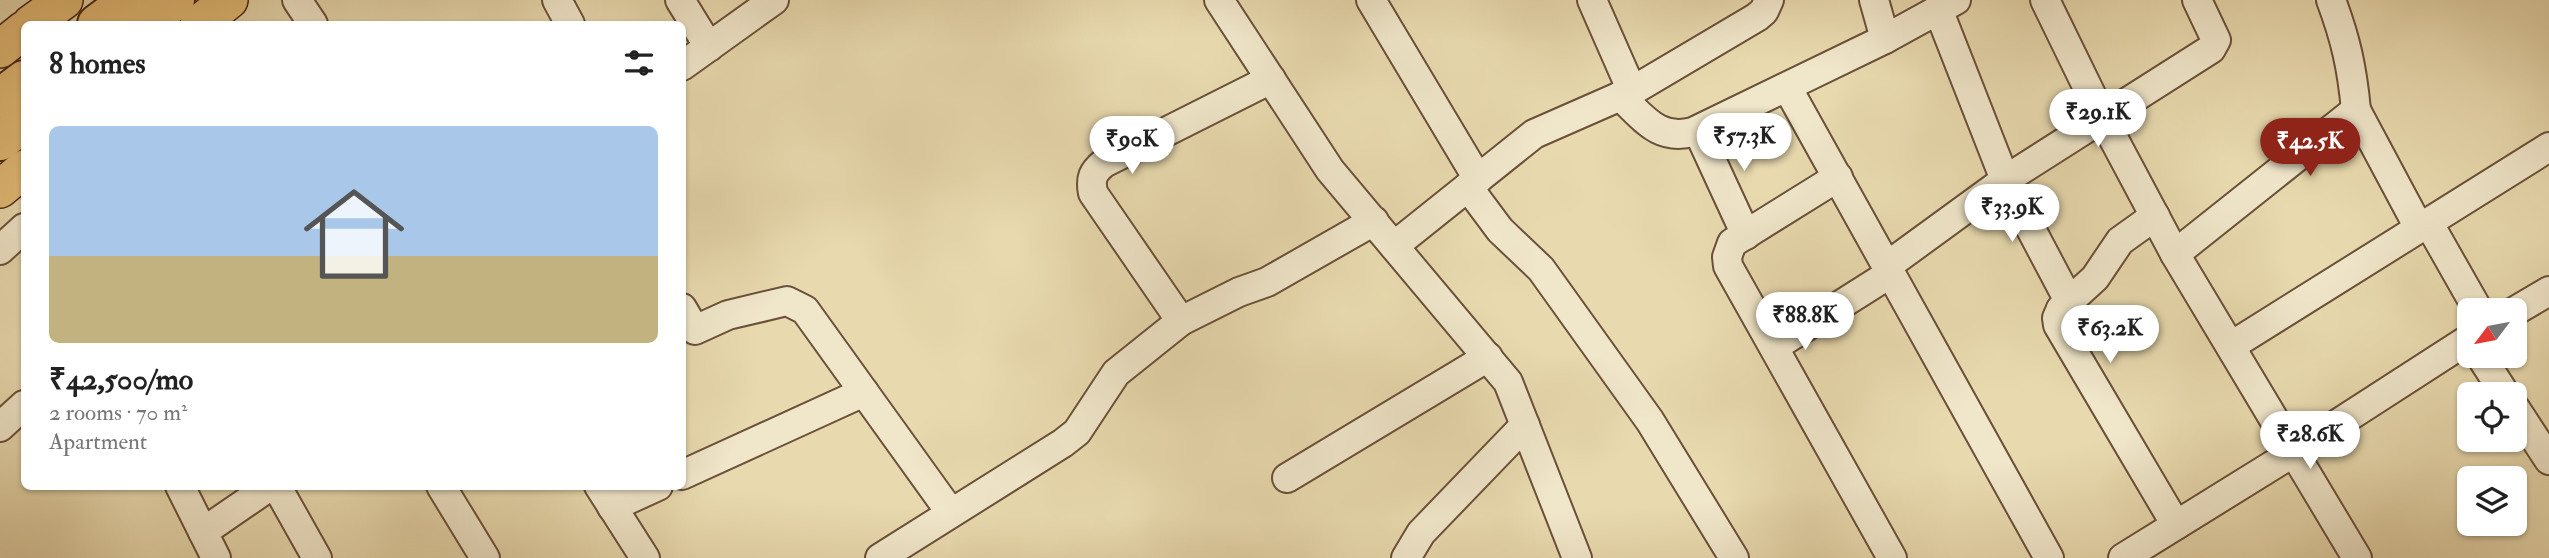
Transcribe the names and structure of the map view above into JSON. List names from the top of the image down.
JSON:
{
  "north": "bottom left",
  "page": {
    "heading": "8 homes",
    "price": [
      "₹29.1K",
      "₹57.3K",
      "₹90K",
      "₹42.5K",
      "₹33.9K",
      "₹88.8K",
      "₹63.2K",
      "₹28.6K"
    ],
    "list": [
      {
        "name": "₹42,500/mo",
        "note": "2 rooms · 70 m² · Apartment"
      }
    ]
  }
}
